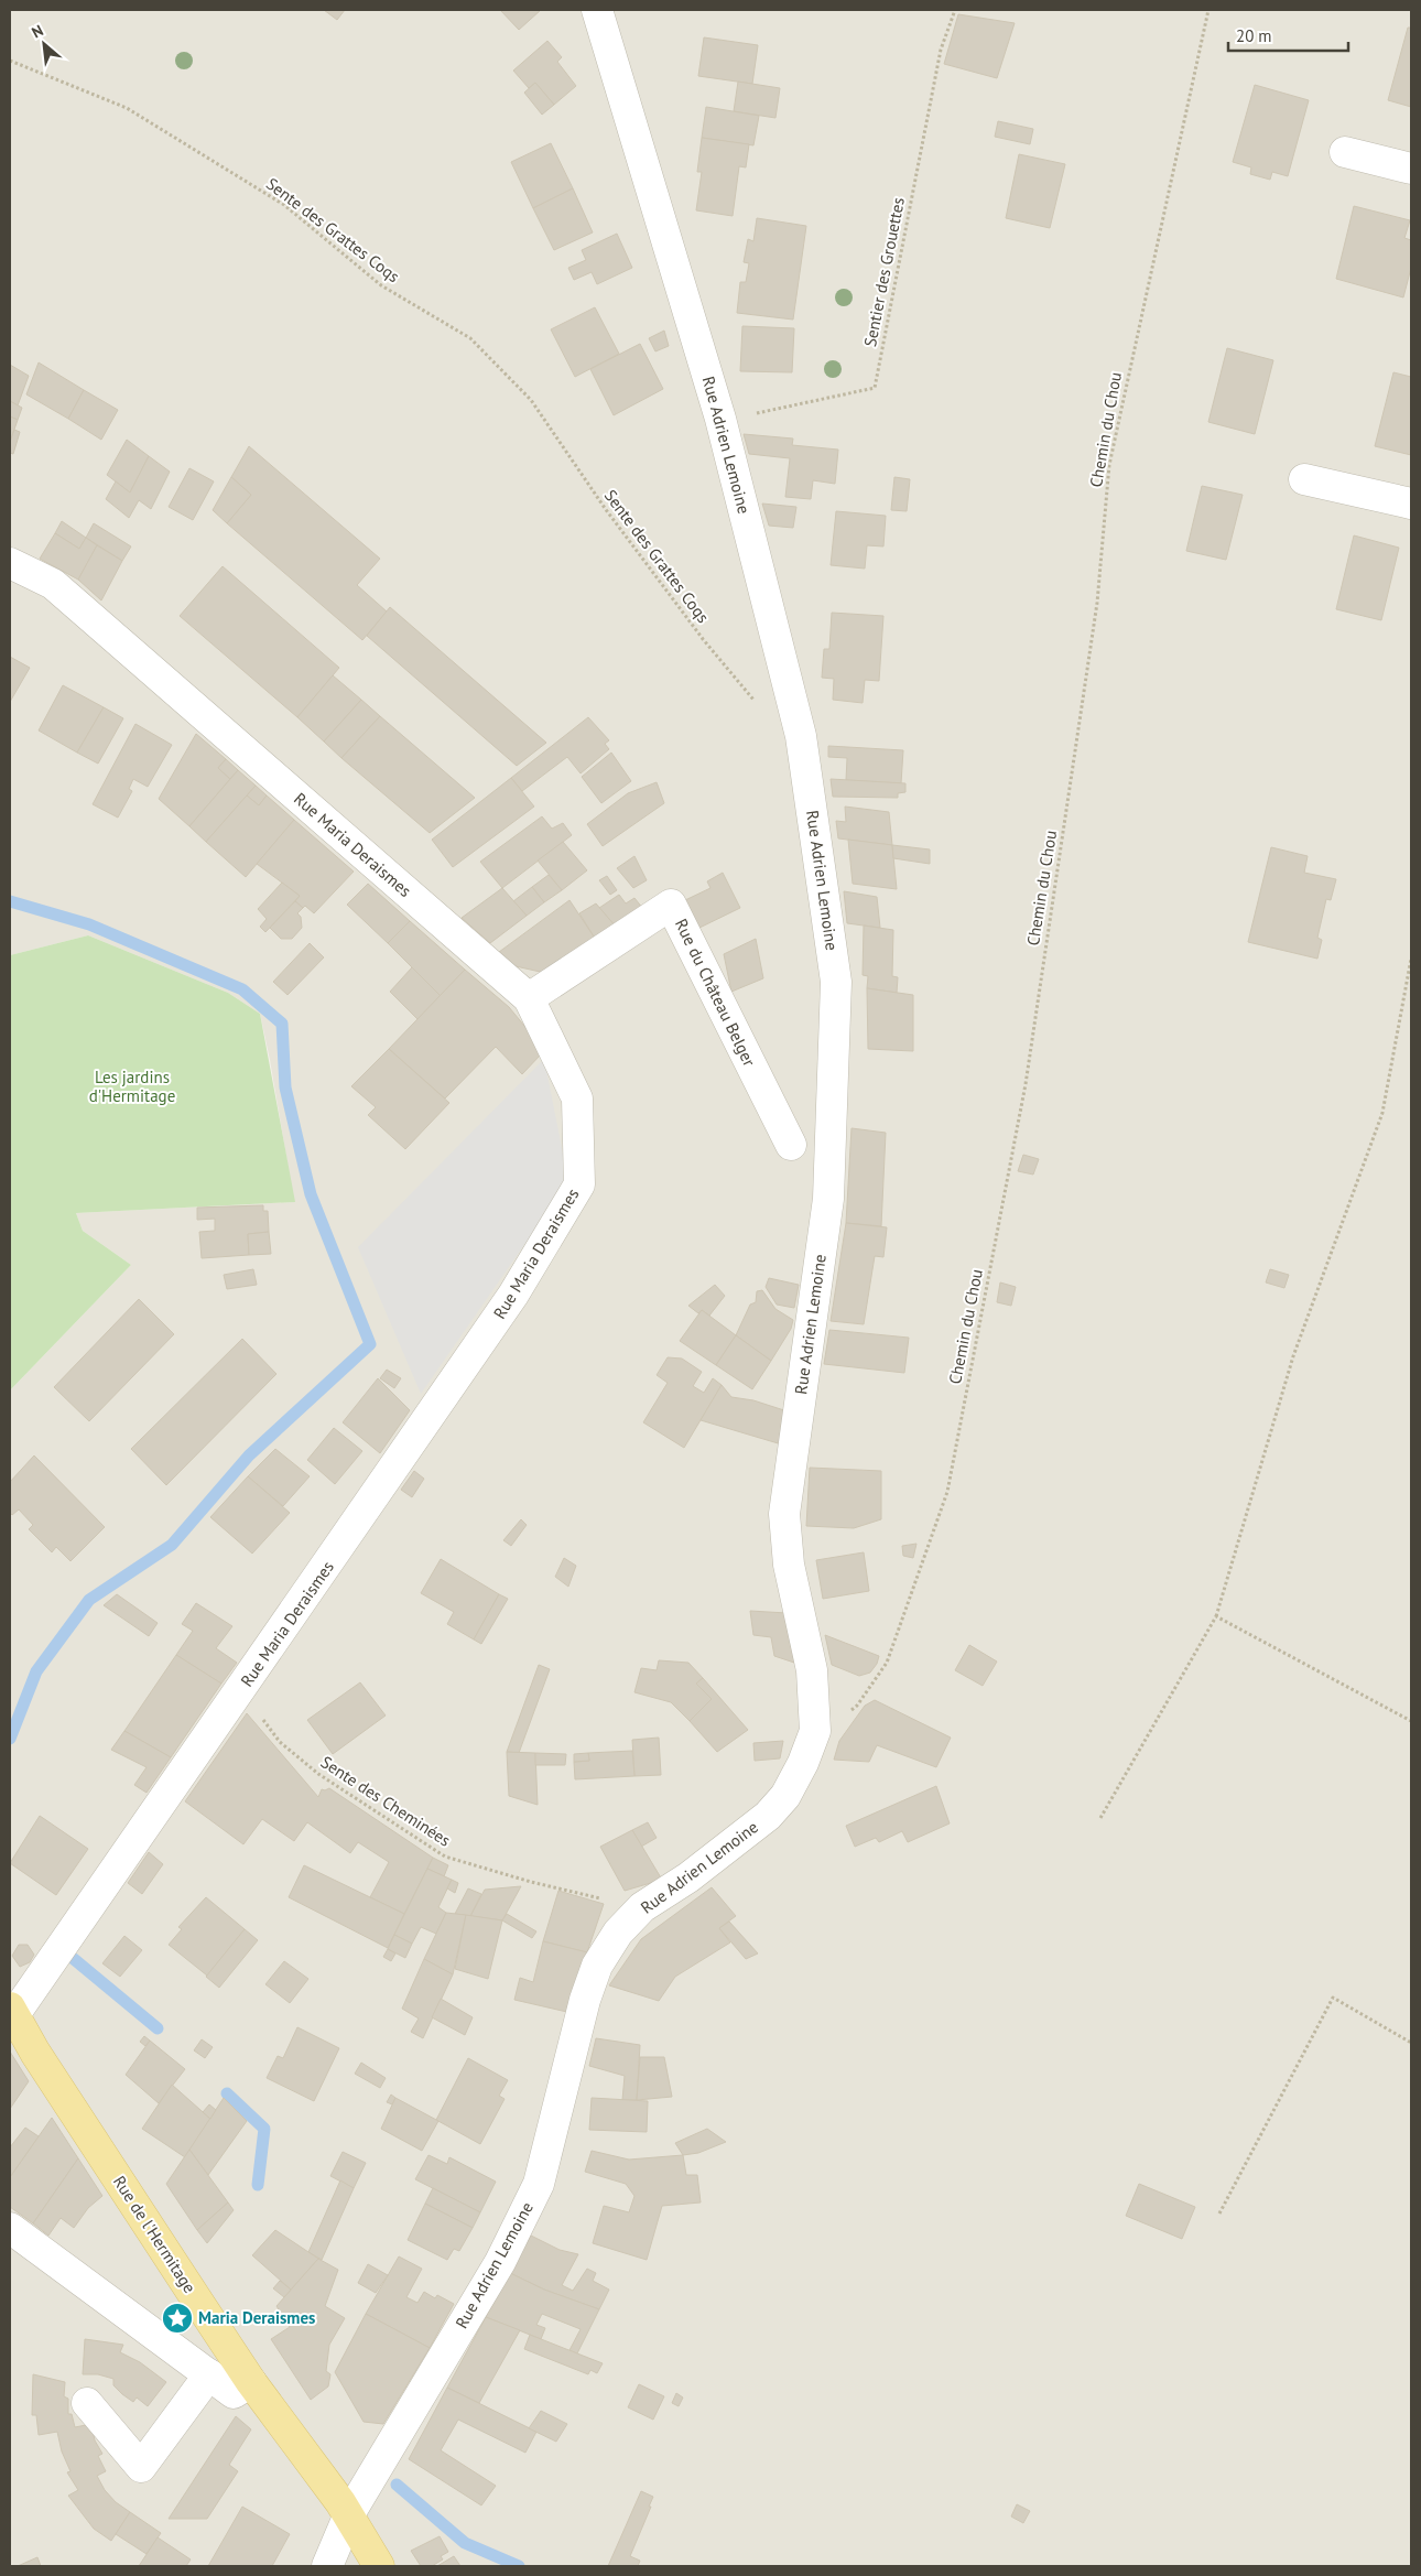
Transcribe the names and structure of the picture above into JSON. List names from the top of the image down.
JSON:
{
  "streets": {
    "main road": ["Rue de l'Hermitage"],
    "street": ["Rue Adrien Lemoine", "Rue Maria Deraismes", "Rue du Château Belger"],
    "path": [
      "Sente des Grattes Coqs",
      "Sentier des Grouettes",
      "Chemin du Chou",
      "Sente des Cheminées"
    ]
  },
  "crossings": [
    ["Sente des Grattes Coqs", "Rue Adrien Lemoine"],
    ["Sentier des Grouettes", "Rue Adrien Lemoine"],
    ["Chemin du Chou", "Rue Adrien Lemoine"],
    ["Rue Adrien Lemoine", "Sente des Cheminées"],
    ["Rue Adrien Lemoine", "Rue de l'Hermitage"],
    ["Rue Maria Deraismes", "Rue du Château Belger"],
    ["Rue Maria Deraismes", "Sente des Cheminées"],
    ["Rue Maria Deraismes", "Rue de l'Hermitage"]
  ],
  "parks": ["Les jardins d'Hermitage"],
  "places": {
    "place": ["Maria Deraismes"]
  },
  "scale_bar": "20 m",
  "north": "top left"
}
